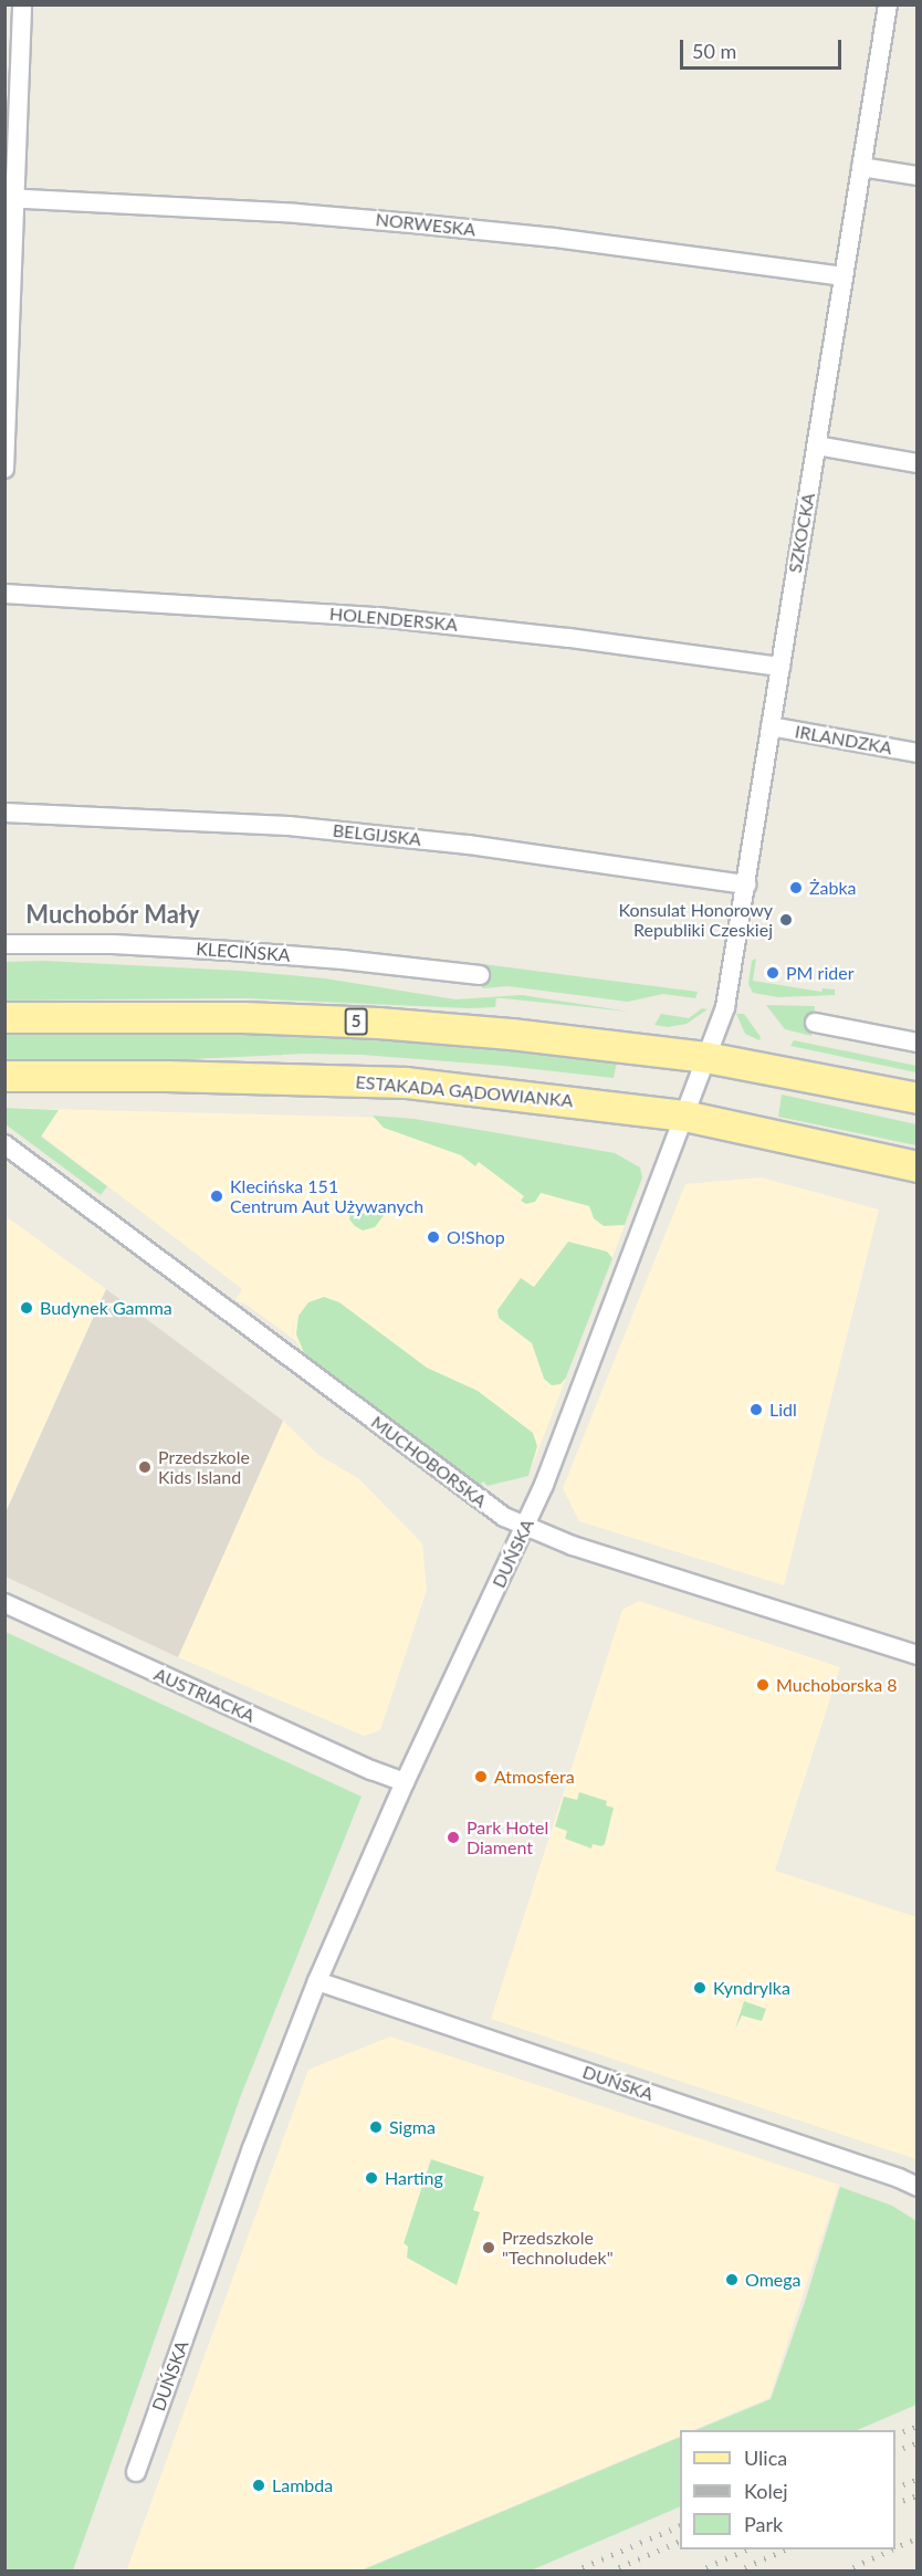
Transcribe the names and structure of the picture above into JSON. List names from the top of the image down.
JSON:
{
  "streets": {
    "main road": ["5", "ESTAKADA GĄDOWIANKA"],
    "street": [
      "NORWESKA",
      "SZKOCKA",
      "HOLENDERSKA",
      "IRLANDZKA",
      "BELGIJSKA",
      "KLECIŃSKA",
      "MUCHOBORSKA",
      "DUŃSKA",
      "AUSTRIACKA"
    ]
  },
  "crossings": [
    ["NORWESKA", "SZKOCKA"],
    ["SZKOCKA", "HOLENDERSKA"],
    ["SZKOCKA", "IRLANDZKA"],
    ["SZKOCKA", "BELGIJSKA"],
    ["SZKOCKA", "5"],
    ["SZKOCKA", "DUŃSKA"],
    ["5", "DUŃSKA"],
    ["ESTAKADA GĄDOWIANKA", "DUŃSKA"],
    ["MUCHOBORSKA", "DUŃSKA"],
    ["DUŃSKA", "AUSTRIACKA"]
  ],
  "districts": ["Muchobór Mały"],
  "places": [
    "Żabka",
    "Konsulat Honorowy Republiki Czeskiej",
    "PM rider",
    "Klecińska 151 Centrum Aut Używanych",
    "O!Shop",
    "Budynek Gamma",
    "Lidl",
    "Przedszkole Kids Island",
    "Muchoborska 8",
    "Atmosfera",
    "Park Hotel Diament",
    "Kyndrylka",
    "Sigma",
    "Harting",
    "Przedszkole \"Technoludek\"",
    "Omega",
    "Lambda"
  ],
  "legend": ["Ulica", "Kolej", "Park"],
  "scale_bar": "50 m"
}
